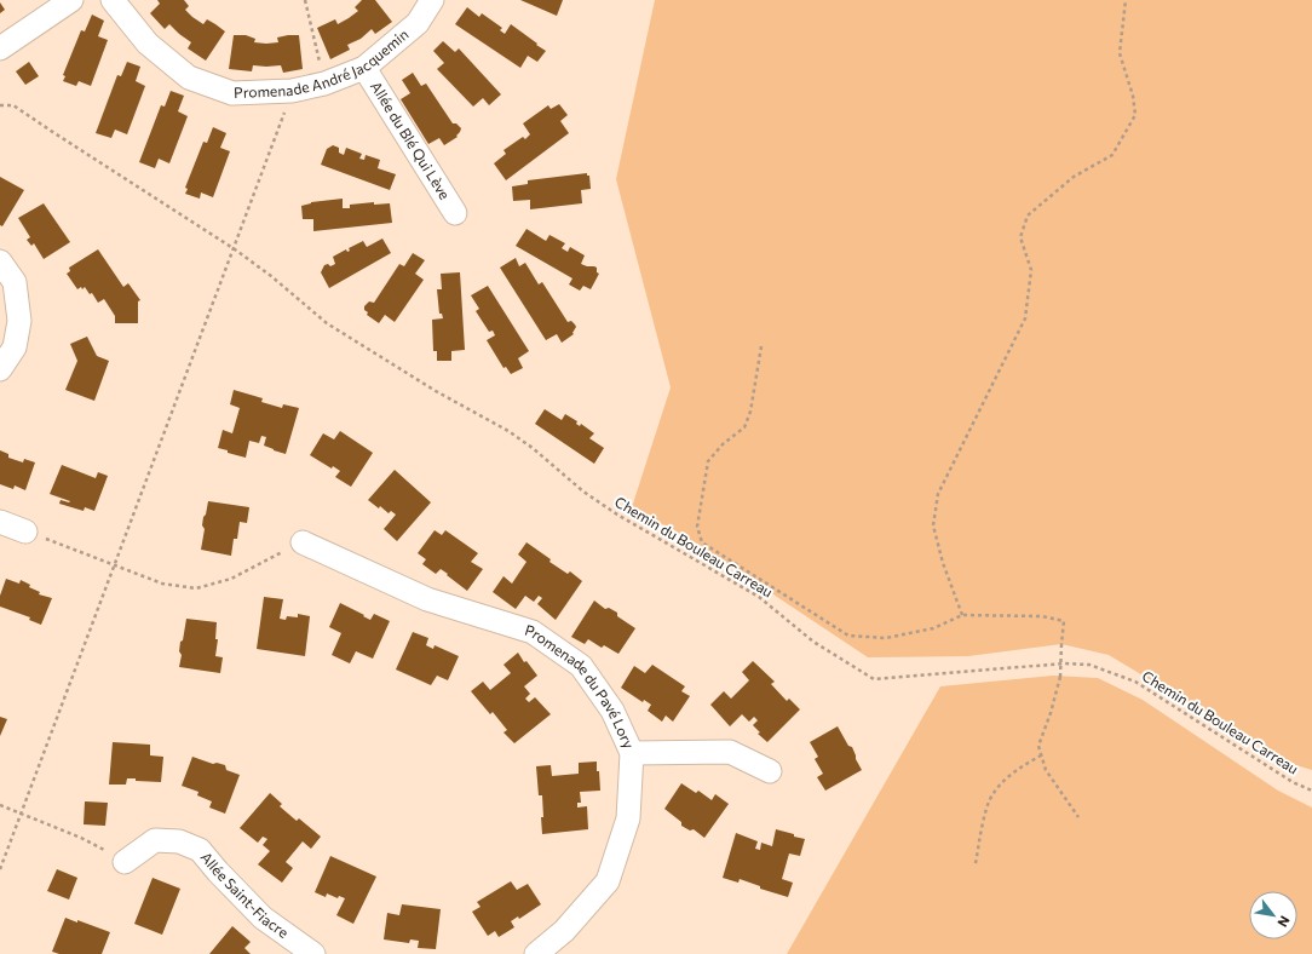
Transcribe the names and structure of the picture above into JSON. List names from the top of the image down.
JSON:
{
  "streets": {
    "street": [
      "Promenade André Jacquemin",
      "Allée du Blé Qui Lève",
      "Promenade du Pavé Lory",
      "Allée Saint-Fiacre"
    ],
    "path": ["Chemin du Bouleau Carreau"]
  },
  "crossings": [
    ["Promenade André Jacquemin", "Allée du Blé Qui Lève"]
  ],
  "north": "bottom right"
}
